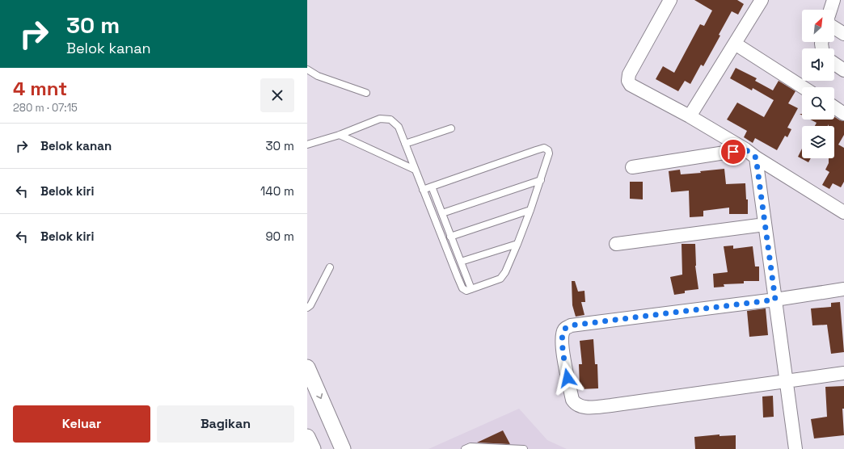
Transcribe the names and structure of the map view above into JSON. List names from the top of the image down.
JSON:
{
  "north": "top right",
  "page": {
    "turn": ["30 m", "Belok kanan"],
    "heading": ["4 mnt", "280 m · 07:15"],
    "list": [
      {
        "name": "Belok kanan",
        "value": "30 m"
      },
      {
        "name": "Belok kiri",
        "value": "140 m"
      },
      {
        "name": "Belok kiri",
        "value": "90 m"
      }
    ],
    "buttons": ["Keluar", "Bagikan"]
  }
}
